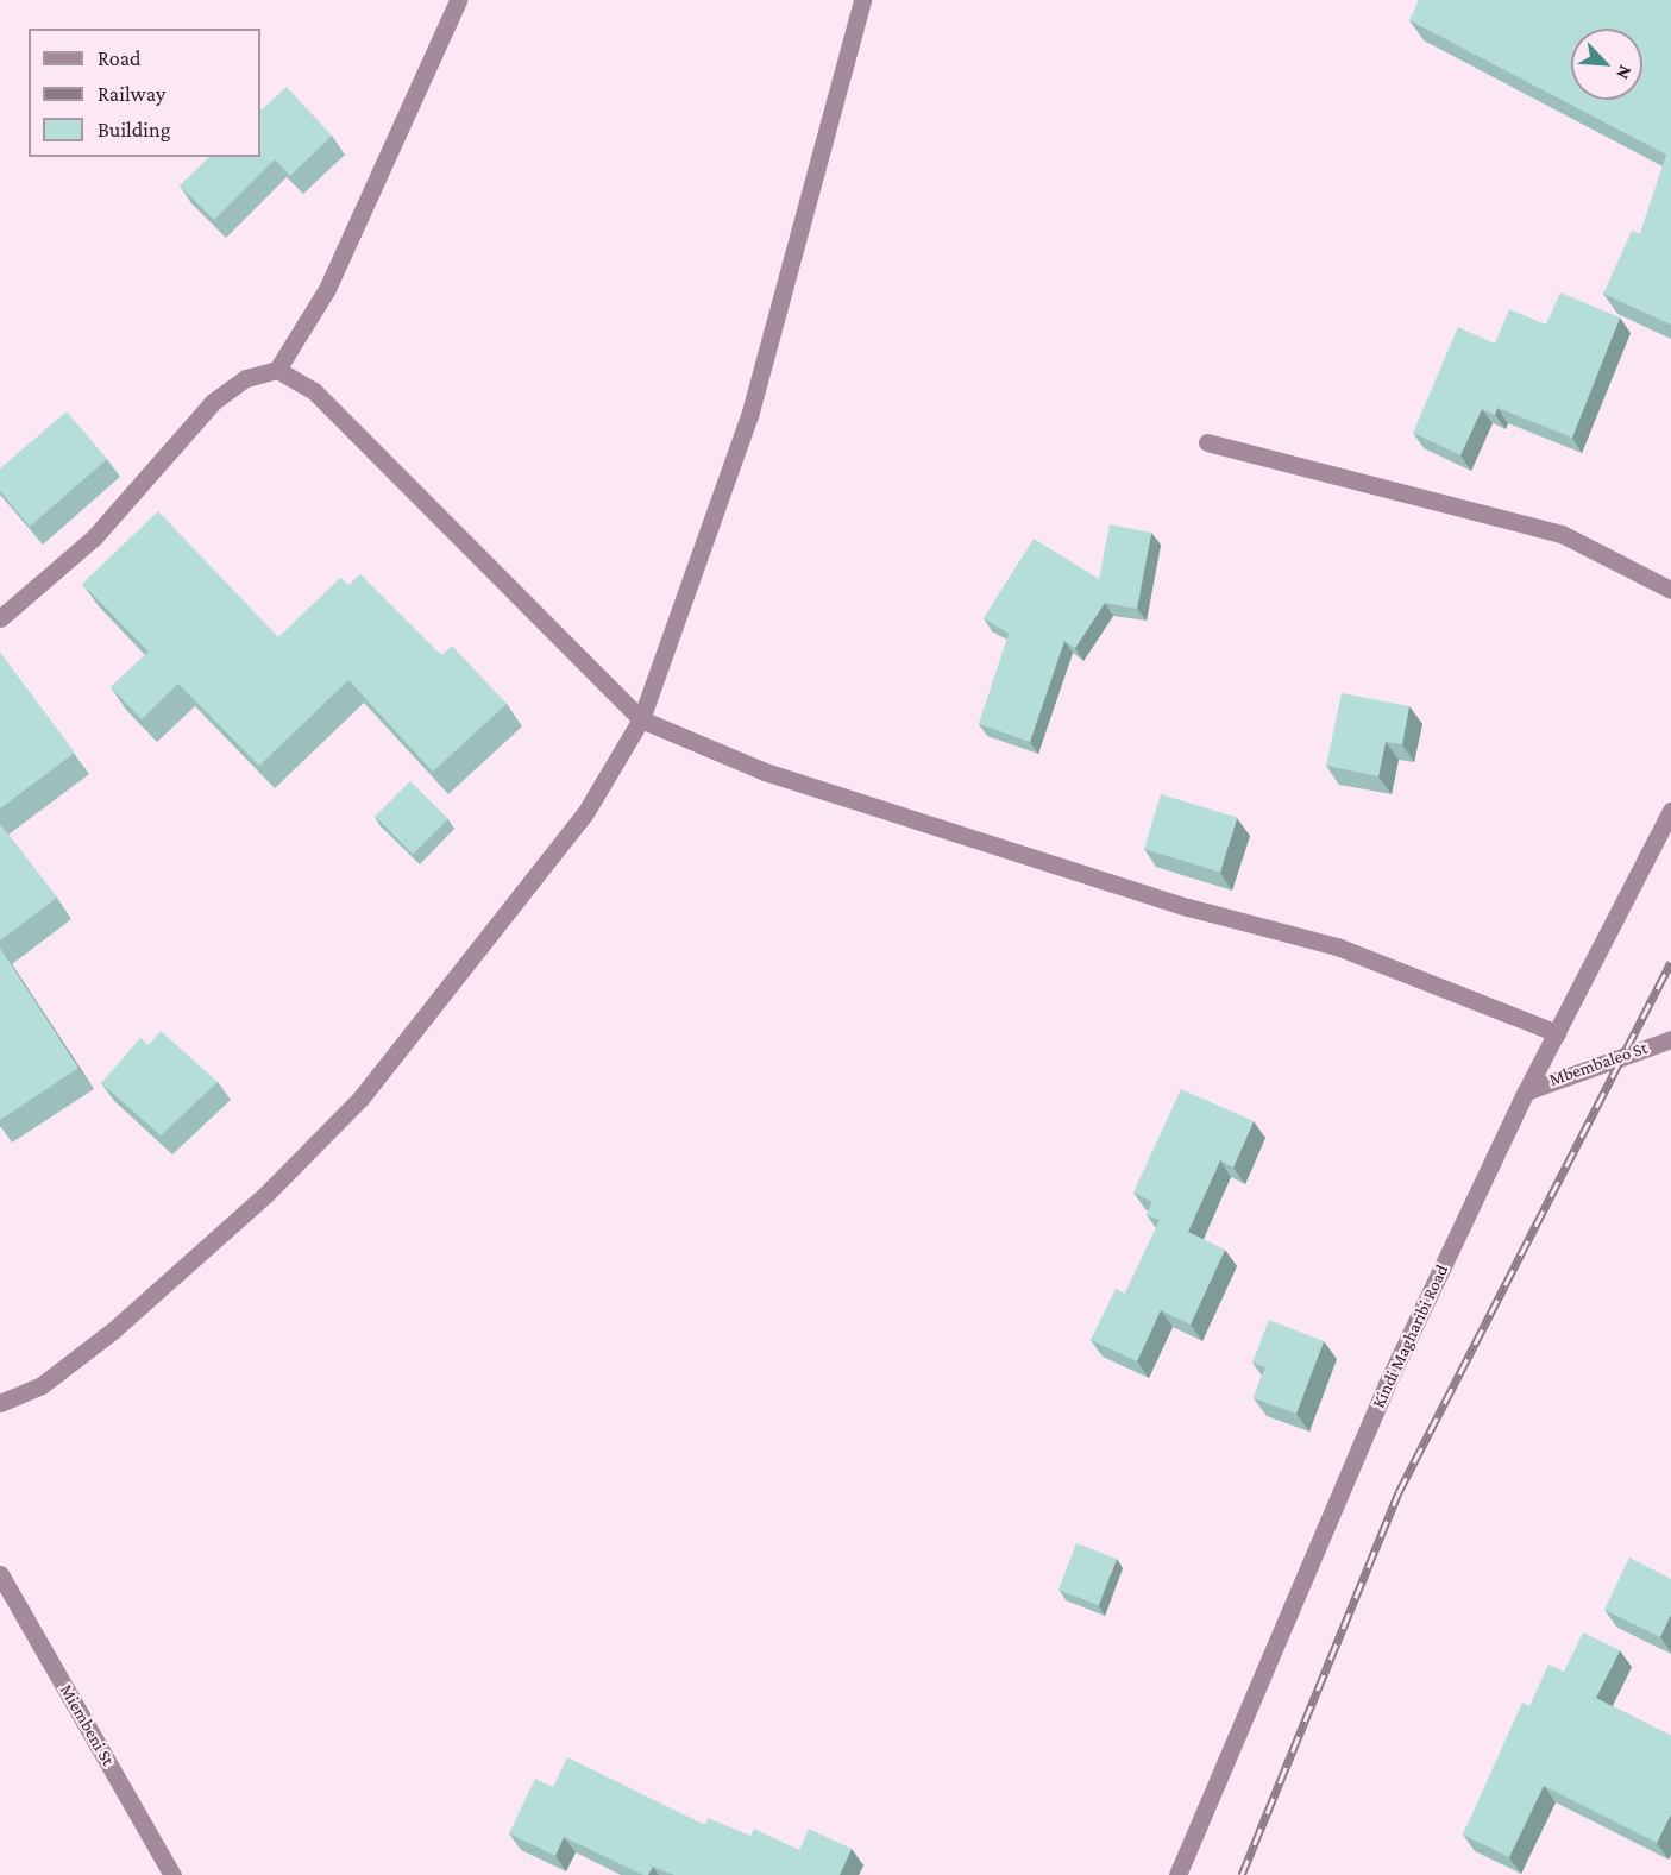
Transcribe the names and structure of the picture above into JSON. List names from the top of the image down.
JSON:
{
  "streets": {
    "street": ["Mbembaleo St", "Kindi Magharibi Road", "Miembeni St"]
  },
  "crossings": [
    ["Mbembaleo St", "Kindi Magharibi Road"]
  ],
  "legend": ["Road", "Railway", "Building"],
  "north": "bottom right"
}
